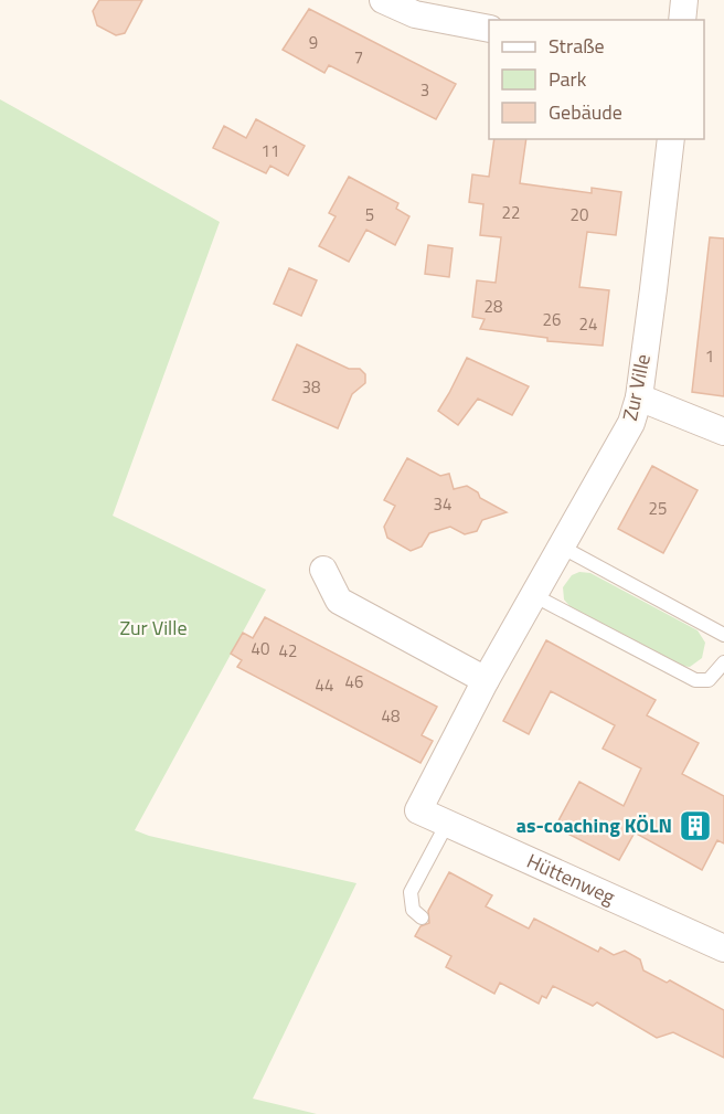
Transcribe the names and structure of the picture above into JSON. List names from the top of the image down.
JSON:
{
  "streets": {
    "street": ["Zur Ville", "Hüttenweg"]
  },
  "crossings": [
    ["Zur Ville", "Hüttenweg"]
  ],
  "parks": ["Zur Ville"],
  "places": {
    "building": ["as-coaching KÖLN"]
  },
  "house_numbers": [
    "9",
    "7",
    "3",
    "11",
    "22",
    "5",
    "20",
    "28",
    "26",
    "24",
    "1",
    "38",
    "34",
    "25",
    "40",
    "42",
    "46",
    "44",
    "48"
  ],
  "legend": ["Straße", "Park", "Gebäude"]
}
